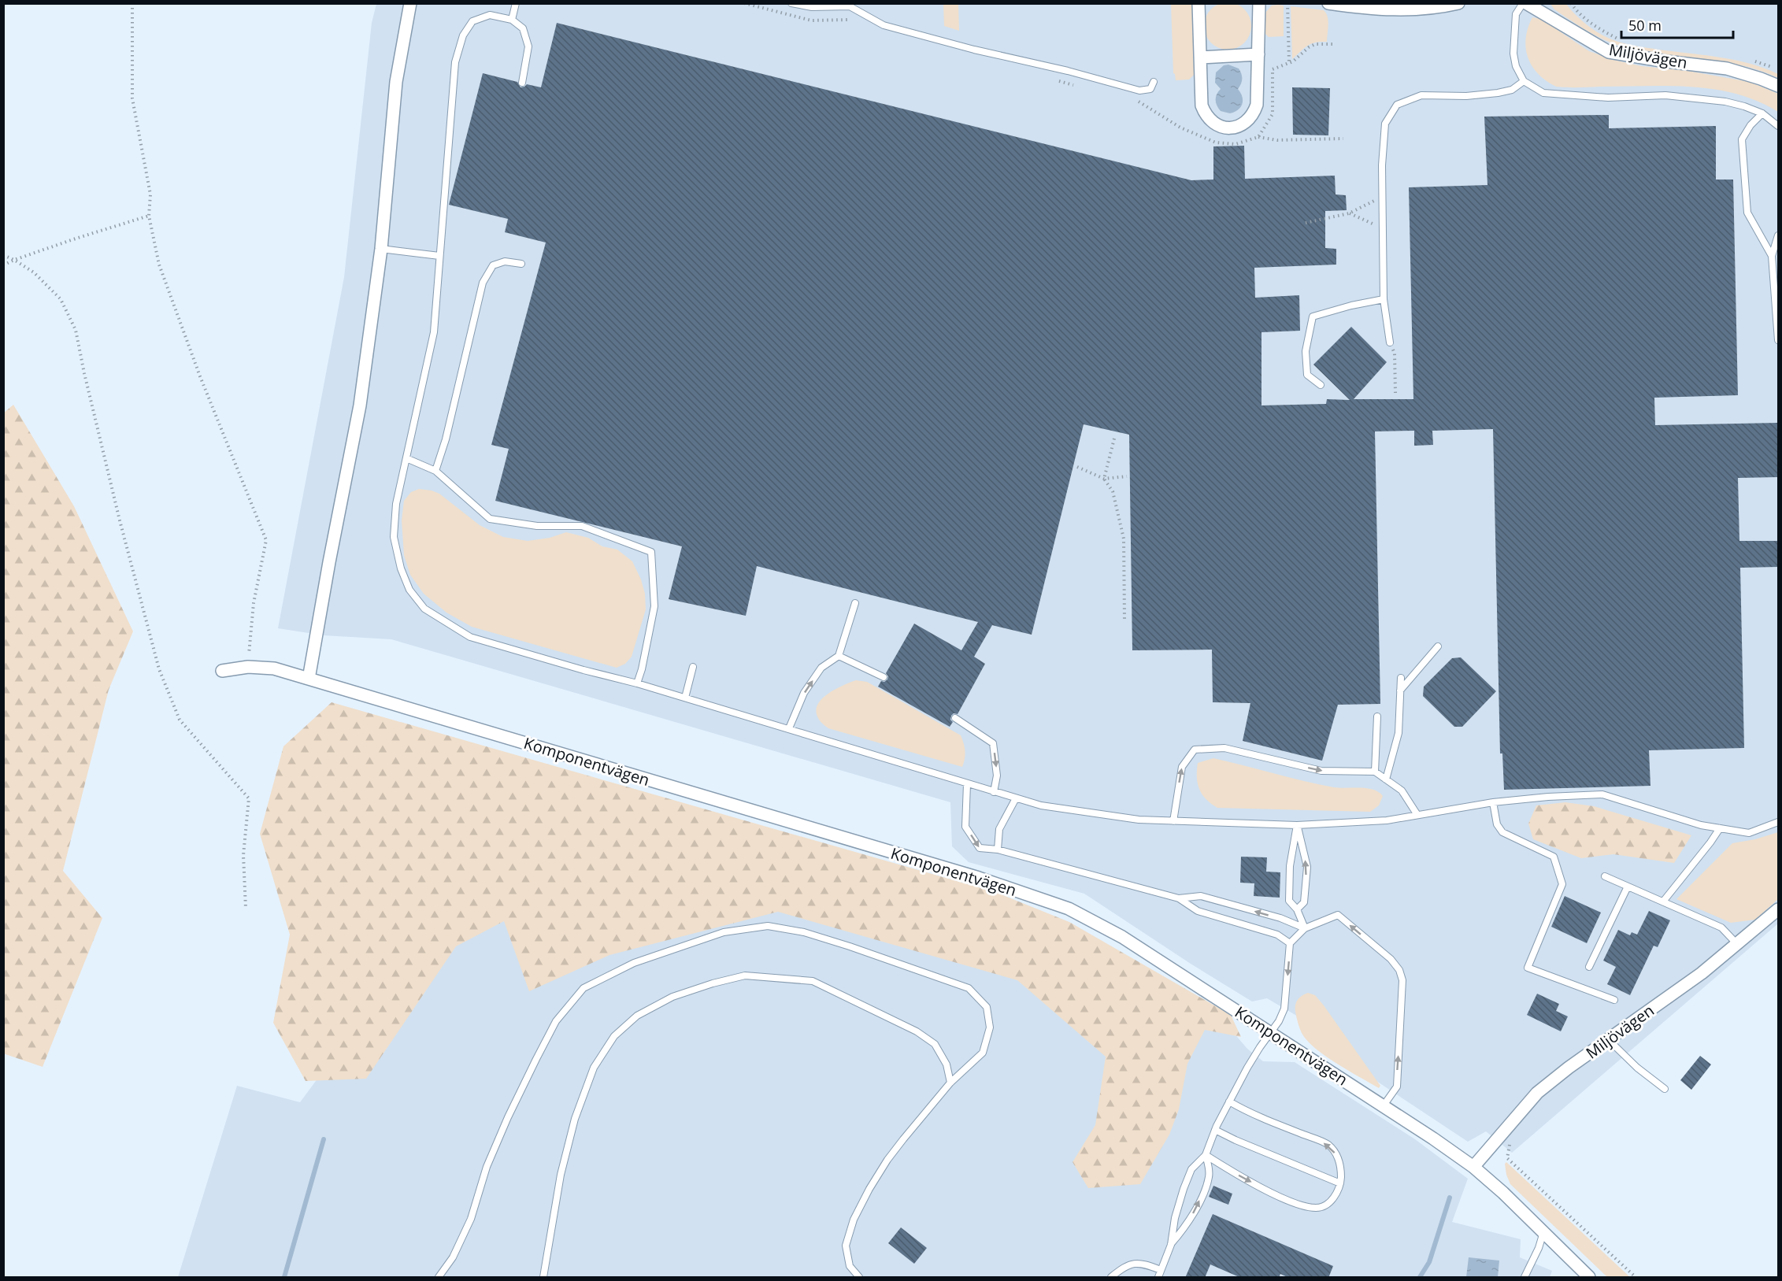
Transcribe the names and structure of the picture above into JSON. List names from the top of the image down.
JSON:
{
  "streets": {
    "street": ["Miljövägen", "Komponentvägen"]
  },
  "crossings": [
    ["Miljövägen", "Komponentvägen"]
  ],
  "scale_bar": "50 m"
}
